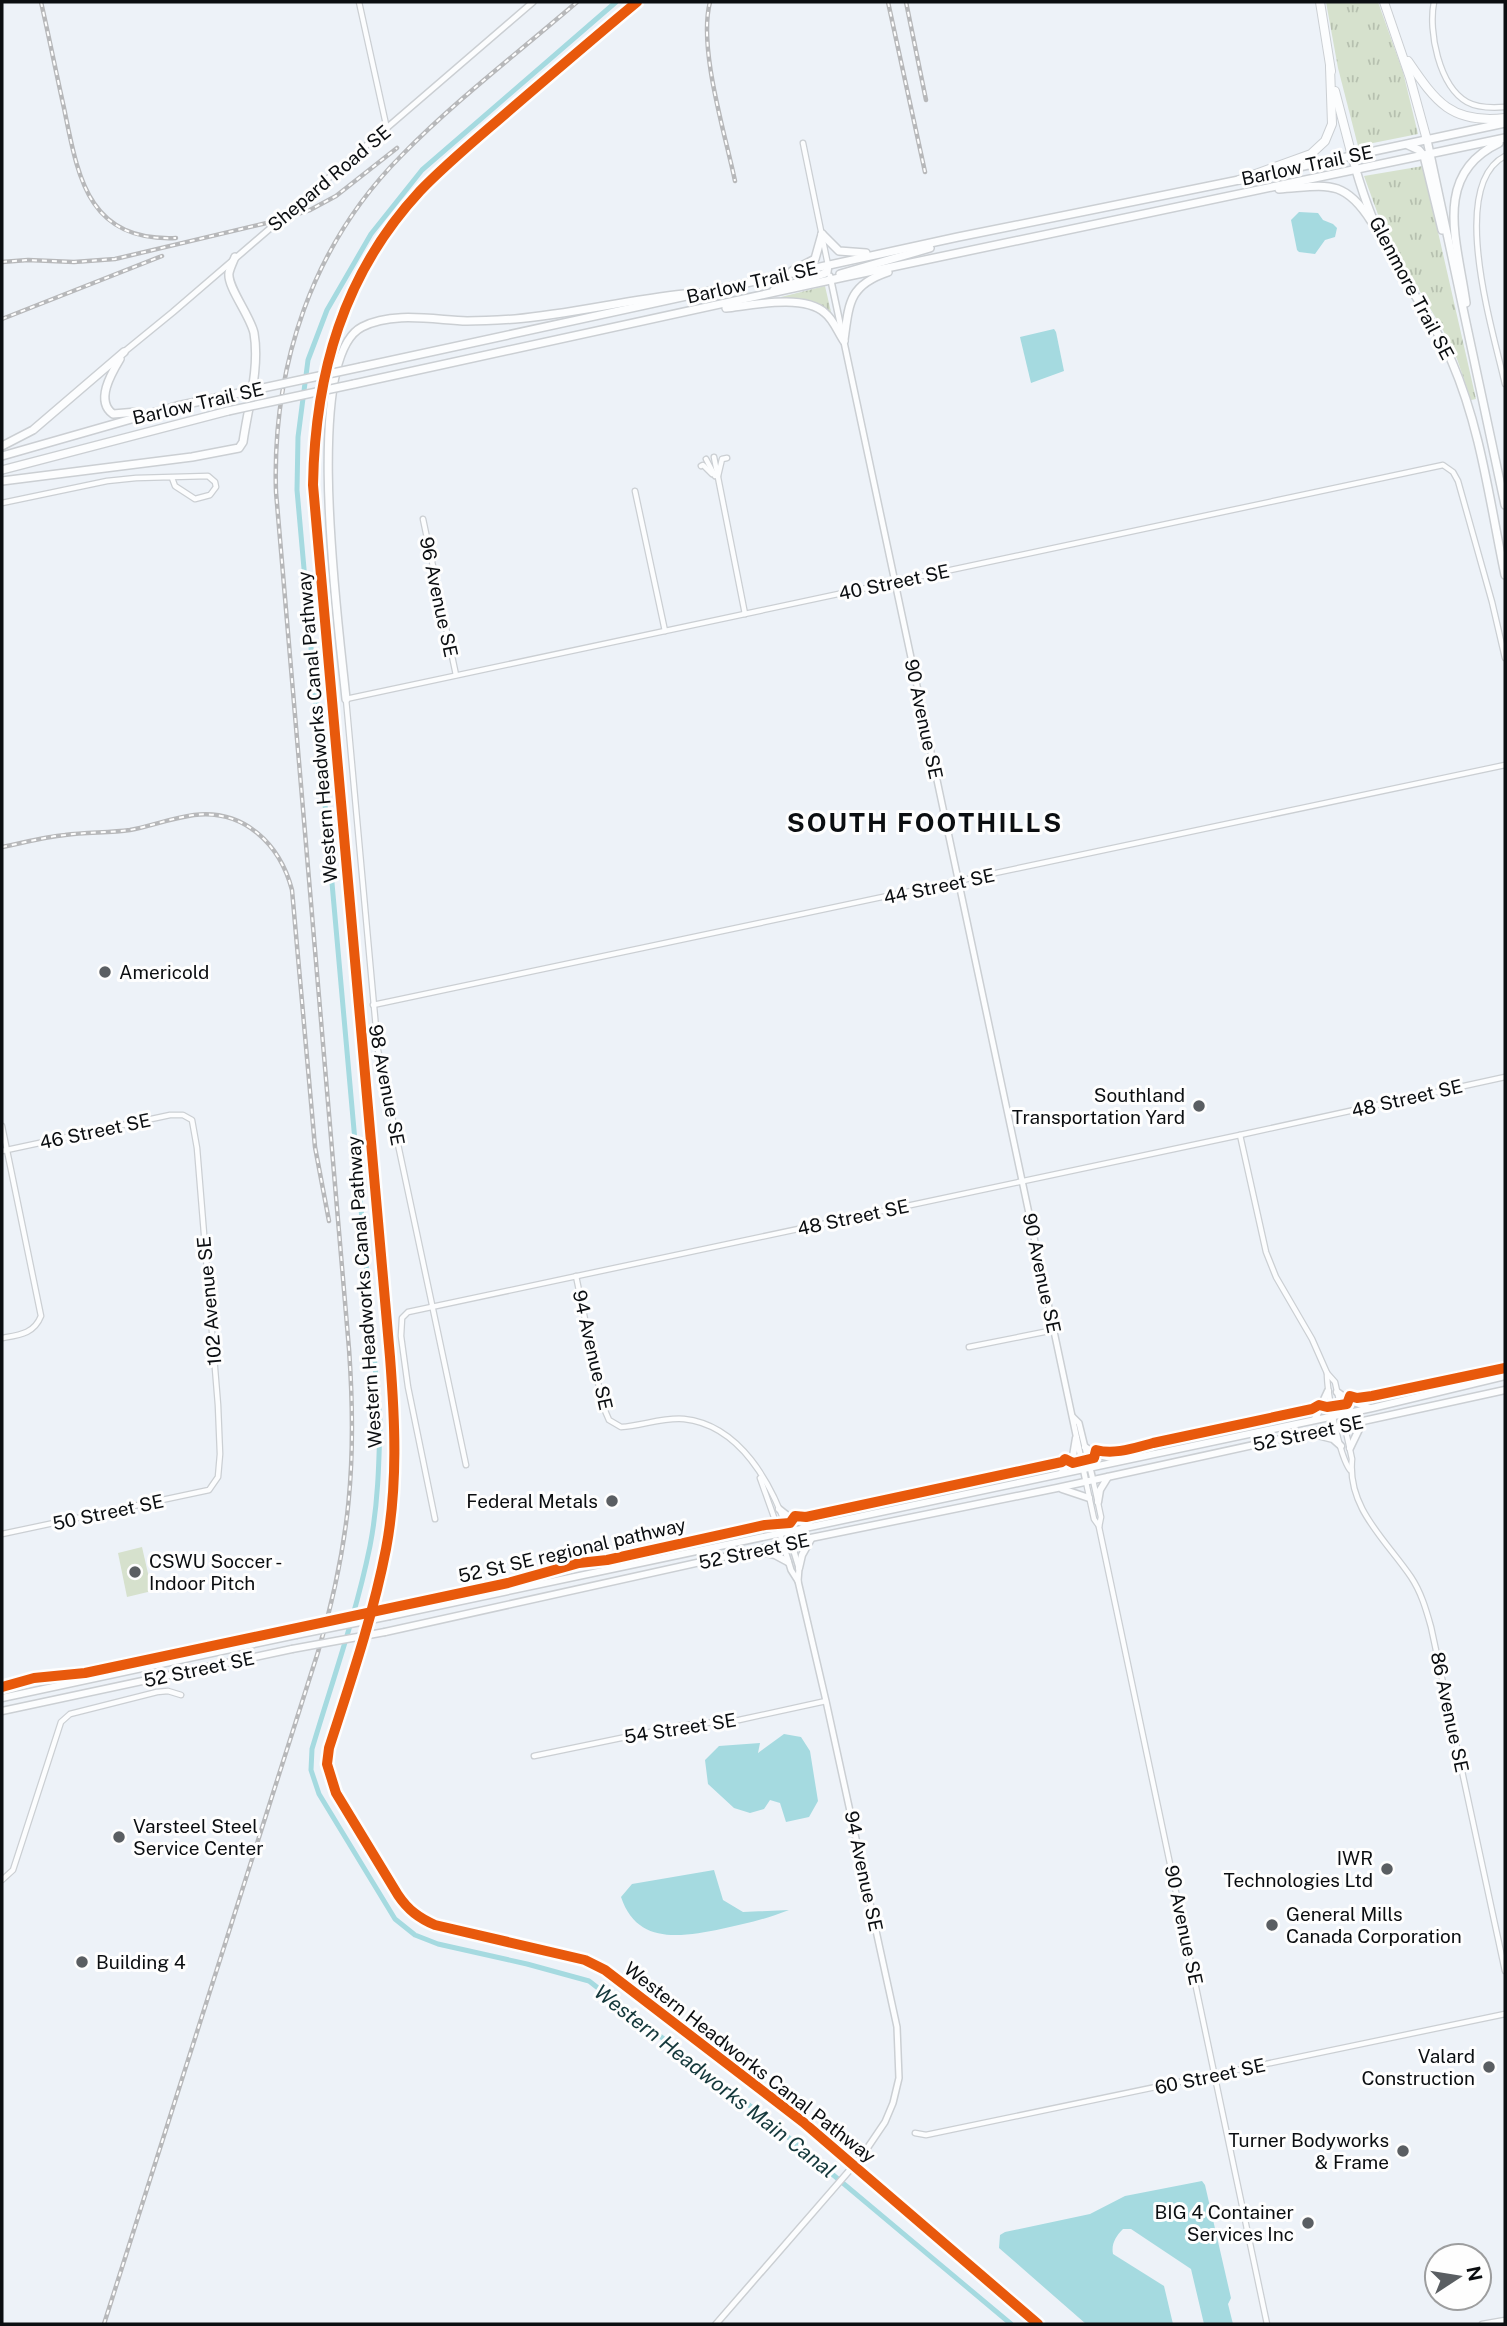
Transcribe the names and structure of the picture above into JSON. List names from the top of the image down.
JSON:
{
  "streets": {
    "highway": ["Glenmore Trail SE"],
    "main road": ["Barlow Trail SE", "52 Street SE"],
    "street": [
      "Shepard Road SE",
      "40 Street SE",
      "96 Avenue SE",
      "90 Avenue SE",
      "44 Street SE",
      "98 Avenue SE",
      "48 Street SE",
      "46 Street SE",
      "102 Avenue SE",
      "94 Avenue SE",
      "50 Street SE",
      "86 Avenue SE",
      "54 Street SE",
      "60 Street SE"
    ],
    "cycle path": ["Western Headworks Canal Pathway", "52 St SE regional pathway"]
  },
  "crossings": [
    ["Barlow Trail SE", "Glenmore Trail SE"],
    ["Barlow Trail SE", "90 Avenue SE"],
    ["40 Street SE", "96 Avenue SE"],
    ["40 Street SE", "90 Avenue SE"],
    ["40 Street SE", "98 Avenue SE"],
    ["90 Avenue SE", "44 Street SE"],
    ["90 Avenue SE", "48 Street SE"],
    ["90 Avenue SE", "52 Street SE"],
    ["90 Avenue SE", "60 Street SE"],
    ["44 Street SE", "98 Avenue SE"],
    ["98 Avenue SE", "48 Street SE"],
    ["48 Street SE", "94 Avenue SE"],
    ["48 Street SE", "86 Avenue SE"],
    ["46 Street SE", "102 Avenue SE"],
    ["102 Avenue SE", "50 Street SE"],
    ["94 Avenue SE", "52 Street SE"],
    ["94 Avenue SE", "54 Street SE"],
    ["52 Street SE", "86 Avenue SE"]
  ],
  "districts": ["SOUTH FOOTHILLS"],
  "water": ["Western Headworks Main Canal"],
  "places": [
    "Americold",
    "Southland Transportation Yard",
    "Federal Metals",
    "CSWU Soccer - Indoor Pitch",
    "Varsteel Steel Service Center",
    "IWR Technologies Ltd",
    "General Mills Canada Corporation",
    "Building 4",
    "Valard Construction",
    "Turner Bodyworks & Frame",
    "BIG 4 Container Services Inc"
  ],
  "north": "right"
}
